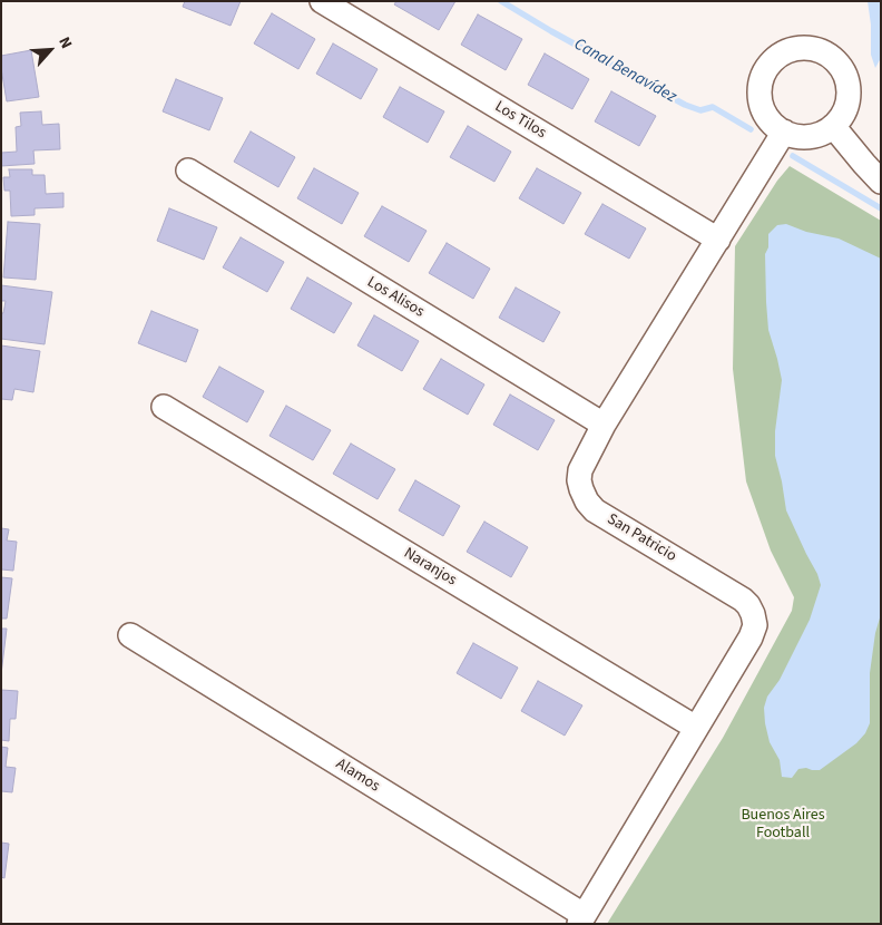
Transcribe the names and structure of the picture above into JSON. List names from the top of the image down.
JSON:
{
  "streets": {
    "street": [
      "Los Tilos",
      "Los Alisos",
      "San Patricio",
      "Naranjos",
      "Alamos"
    ]
  },
  "crossings": [
    ["Los Tilos", "San Patricio"],
    ["Los Alisos", "San Patricio"],
    ["San Patricio", "Naranjos"],
    ["San Patricio", "Alamos"]
  ],
  "water": ["Canal Benavídez"],
  "parks": ["Buenos Aires Football"],
  "north": "top right"
}
